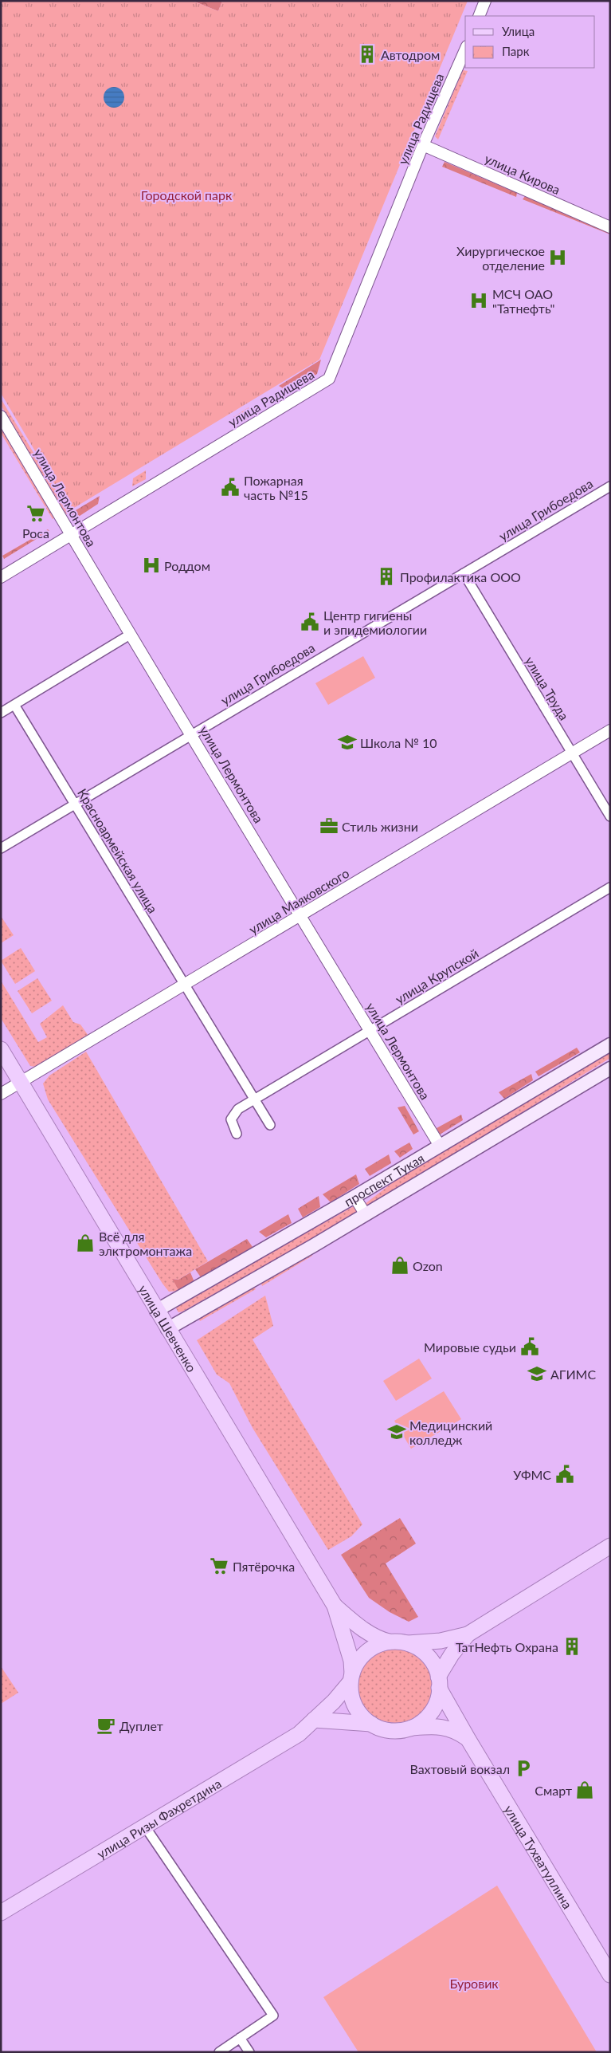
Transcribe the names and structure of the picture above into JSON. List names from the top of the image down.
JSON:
{
  "streets": {
    "main road": [
      "проспект Тукая",
      "улица Шевченко",
      "улица Ризы Фахретдина",
      "улица Тухватуллина"
    ],
    "street": [
      "улица Радищева",
      "улица Кирова",
      "улица Лермонтова",
      "улица Грибоедова",
      "улица Труда",
      "Красноармейская улица",
      "улица Маяковского",
      "улица Крупской"
    ]
  },
  "crossings": [
    ["улица Радищева", "улица Кирова"],
    ["улица Радищева", "улица Лермонтова"],
    ["улица Лермонтова", "улица Грибоедова"],
    ["улица Лермонтова", "улица Маяковского"],
    ["улица Лермонтова", "улица Крупской"],
    ["улица Лермонтова", "проспект Тукая"],
    ["улица Грибоедова", "улица Труда"],
    ["улица Грибоедова", "Красноармейская улица"],
    ["улица Труда", "улица Маяковского"],
    ["Красноармейская улица", "улица Маяковского"],
    ["Красноармейская улица", "улица Крупской"],
    ["улица Маяковского", "улица Шевченко"],
    ["проспект Тукая", "улица Шевченко"],
    ["улица Ризы Фахретдина", "улица Тухватуллина"]
  ],
  "parks": ["Городской парк", "Буровик"],
  "places": {
    "building": ["Автодром", "Профилактика ООО", "ТатНефть Охрана"],
    "hospital": ["Хирургическое отделение", "МСЧ ОАО \"Татнефть\"", "Роддом"],
    "public building": [
      "Пожарная часть №15",
      "Центр гигиены и эпидемиологии",
      "Мировые судьи",
      "УФМС"
    ],
    "supermarket": ["Роса", "Пятёрочка"],
    "school or university": ["Школа № 10", "АГИМС", "Медицинский колледж"],
    "office": ["Стиль жизни"],
    "shop": ["Всё для элктромонтажа", "Ozon", "Смарт"],
    "cafe": ["Дуплет"],
    "parking": ["Вахтовый вокзал"]
  },
  "legend": ["Улица", "Парк"]
}
